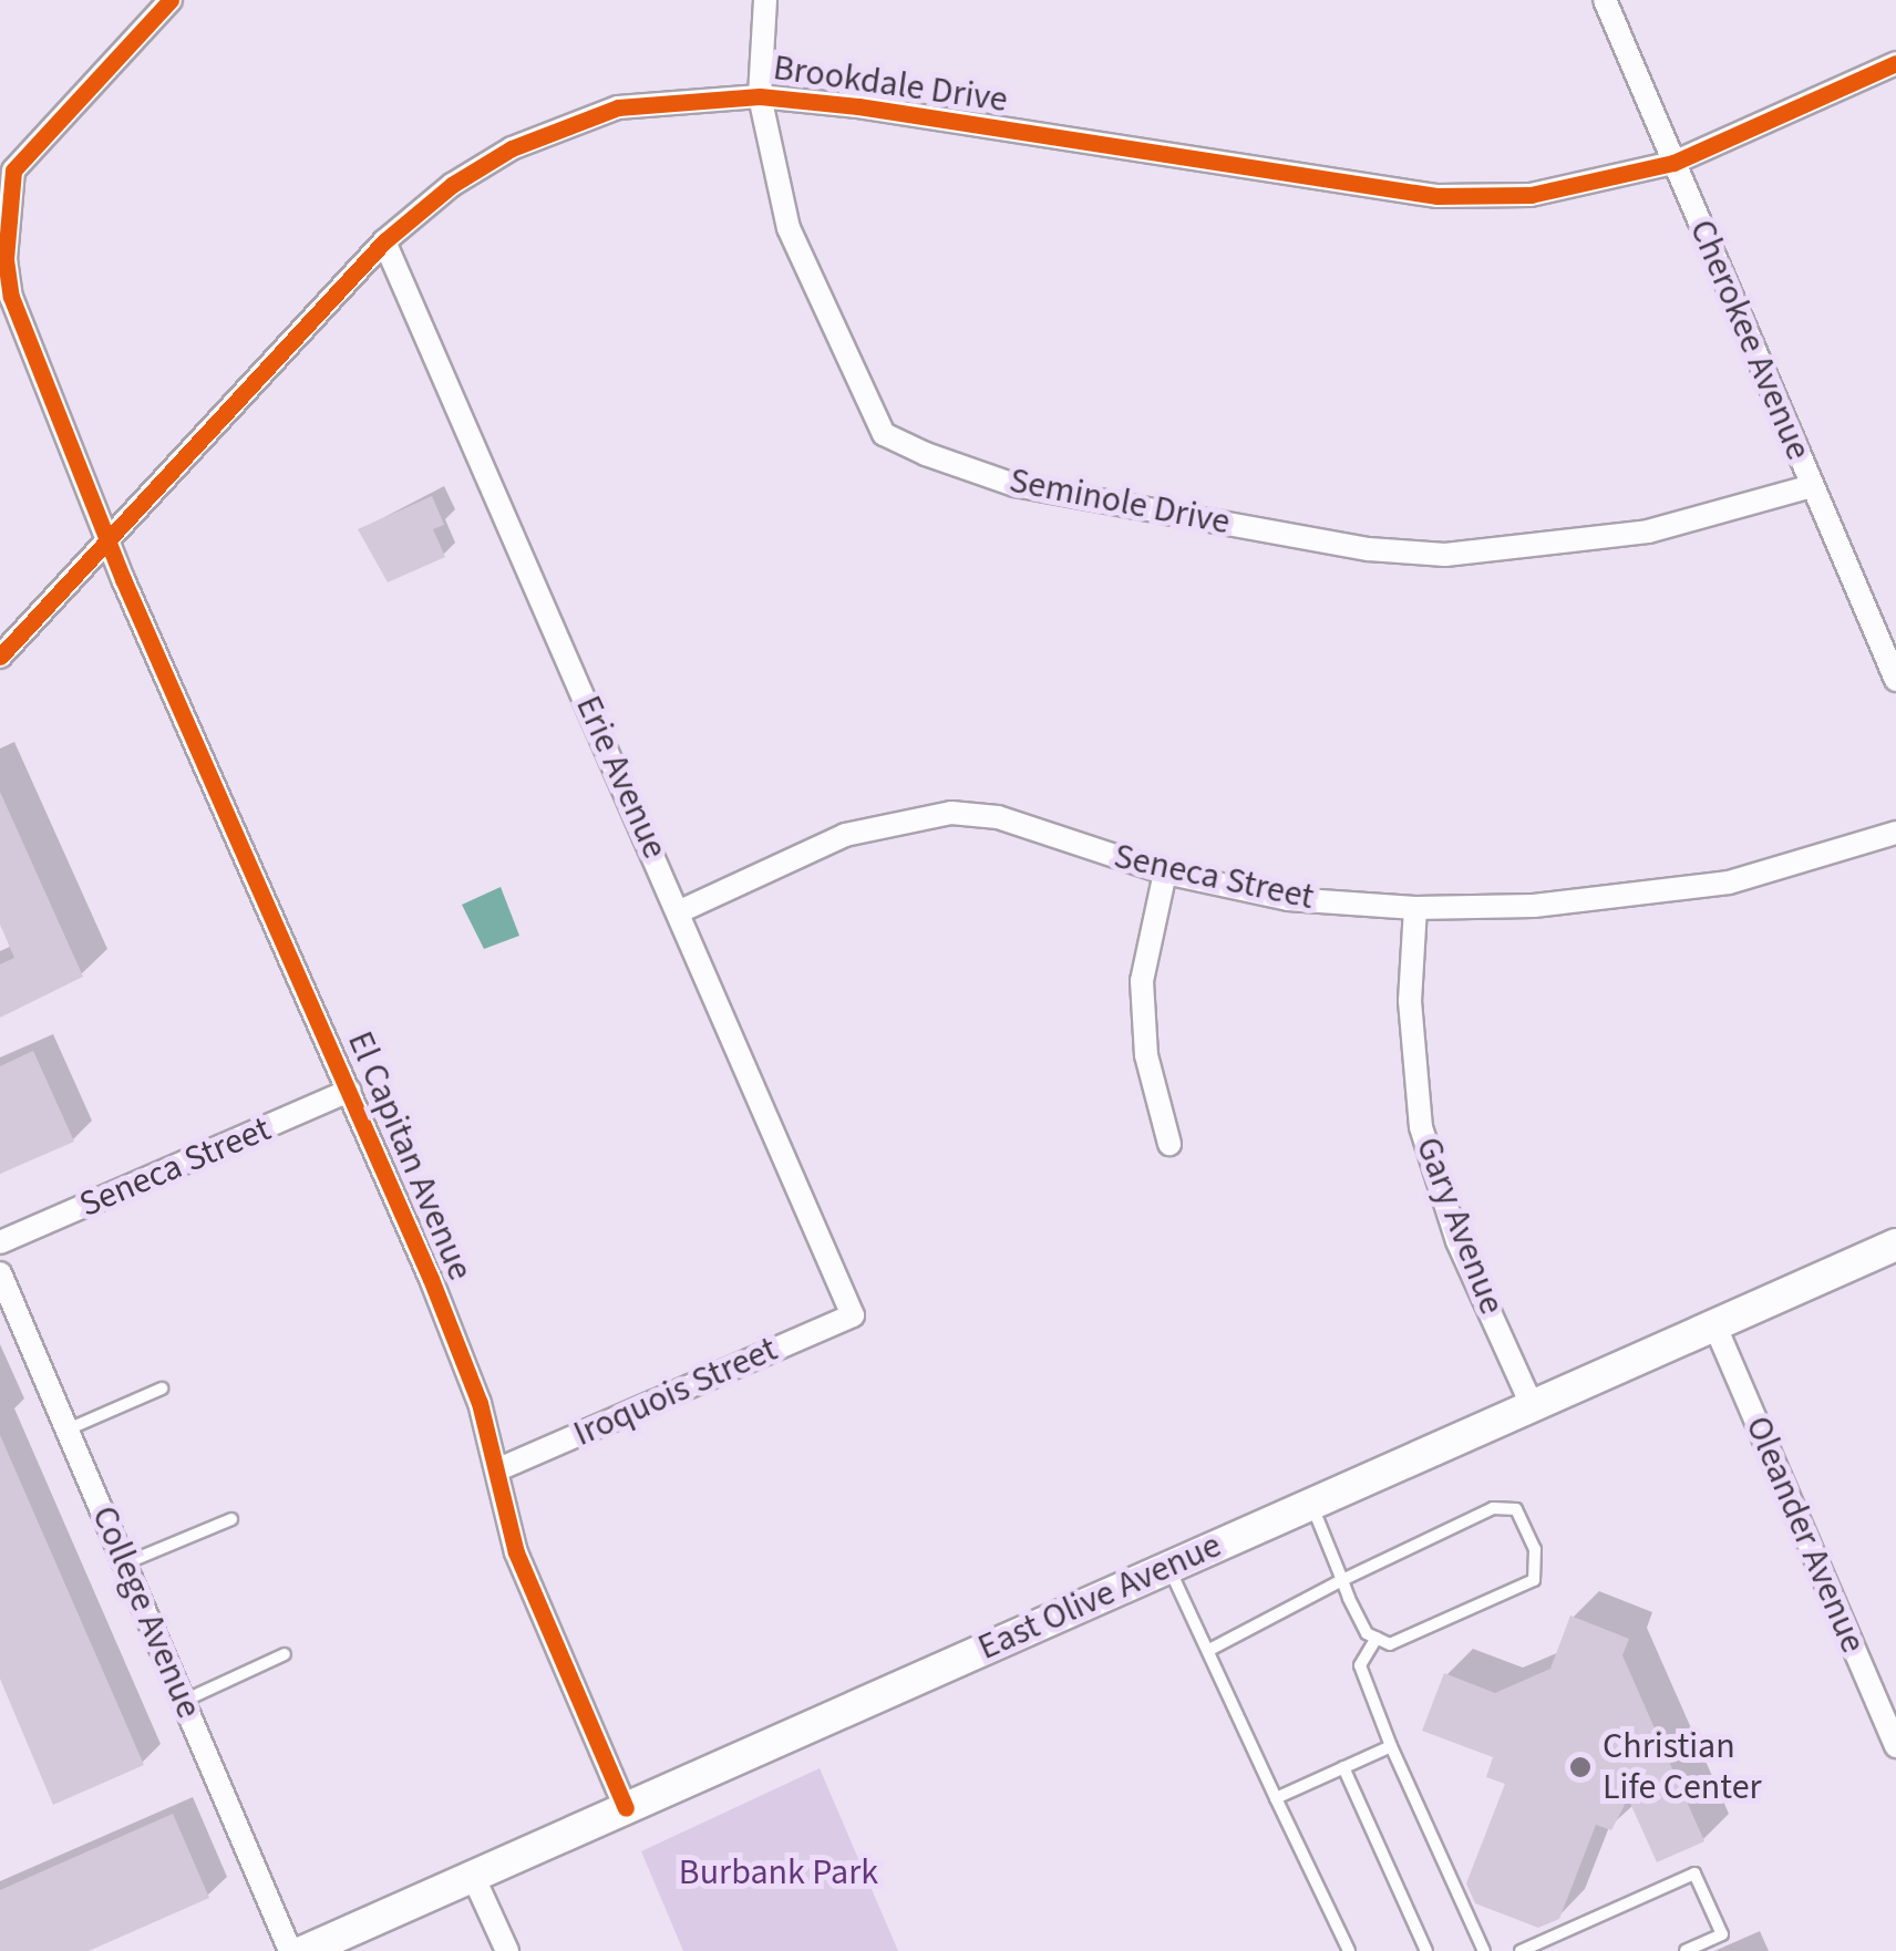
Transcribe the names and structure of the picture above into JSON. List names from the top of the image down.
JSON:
{
  "streets": {
    "main road": ["East Olive Avenue"],
    "street": [
      "Brookdale Drive",
      "Cherokee Avenue",
      "Seminole Drive",
      "Erie Avenue",
      "Seneca Street",
      "El Capitan Avenue",
      "Gary Avenue",
      "Iroquois Street",
      "Oleander Avenue",
      "College Avenue"
    ]
  },
  "crossings": [
    ["Brookdale Drive", "Cherokee Avenue"],
    ["Brookdale Drive", "Seminole Drive"],
    ["Brookdale Drive", "Erie Avenue"],
    ["Brookdale Drive", "El Capitan Avenue"],
    ["Cherokee Avenue", "Seminole Drive"],
    ["Erie Avenue", "Seneca Street"],
    ["Erie Avenue", "Iroquois Street"],
    ["Seneca Street", "El Capitan Avenue"],
    ["Seneca Street", "Gary Avenue"],
    ["El Capitan Avenue", "Iroquois Street"],
    ["El Capitan Avenue", "East Olive Avenue"],
    ["Gary Avenue", "East Olive Avenue"],
    ["Oleander Avenue", "East Olive Avenue"]
  ],
  "parks": ["Burbank Park"],
  "places": ["Christian Life Center"]
}
